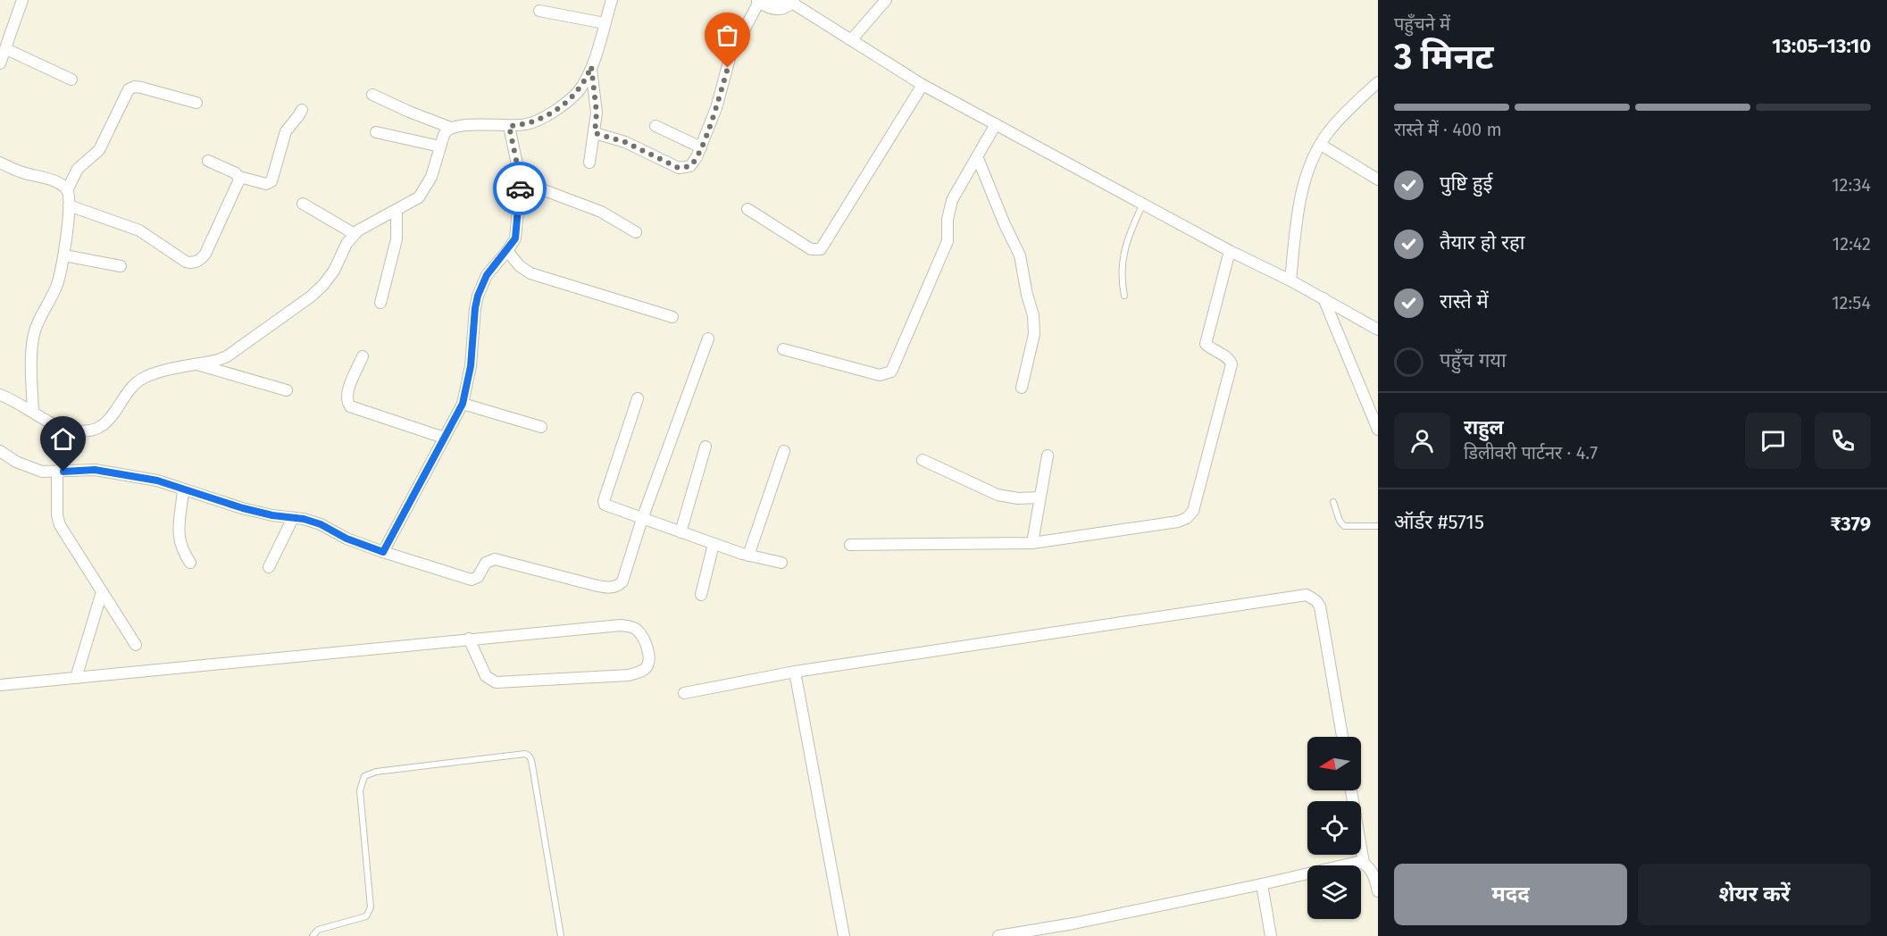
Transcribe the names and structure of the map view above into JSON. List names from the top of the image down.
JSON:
{
  "north": "left",
  "page": {
    "heading": ["3 मिनट", "पहुँचने में", "13:05–13:10"],
    "panel": [
      "राहुल",
      "डिलीवरी पार्टनर · 4.7",
      "ऑर्डर #5715",
      "₹379"
    ],
    "bar": "रास्ते में · 400 m",
    "list": [
      ["पुष्टि हुई", "12:34"],
      ["तैयार हो रहा", "12:42"],
      ["रास्ते में", "12:54"],
      "पहुँच गया"
    ],
    "buttons": ["मदद", "शेयर करें"]
  }
}
